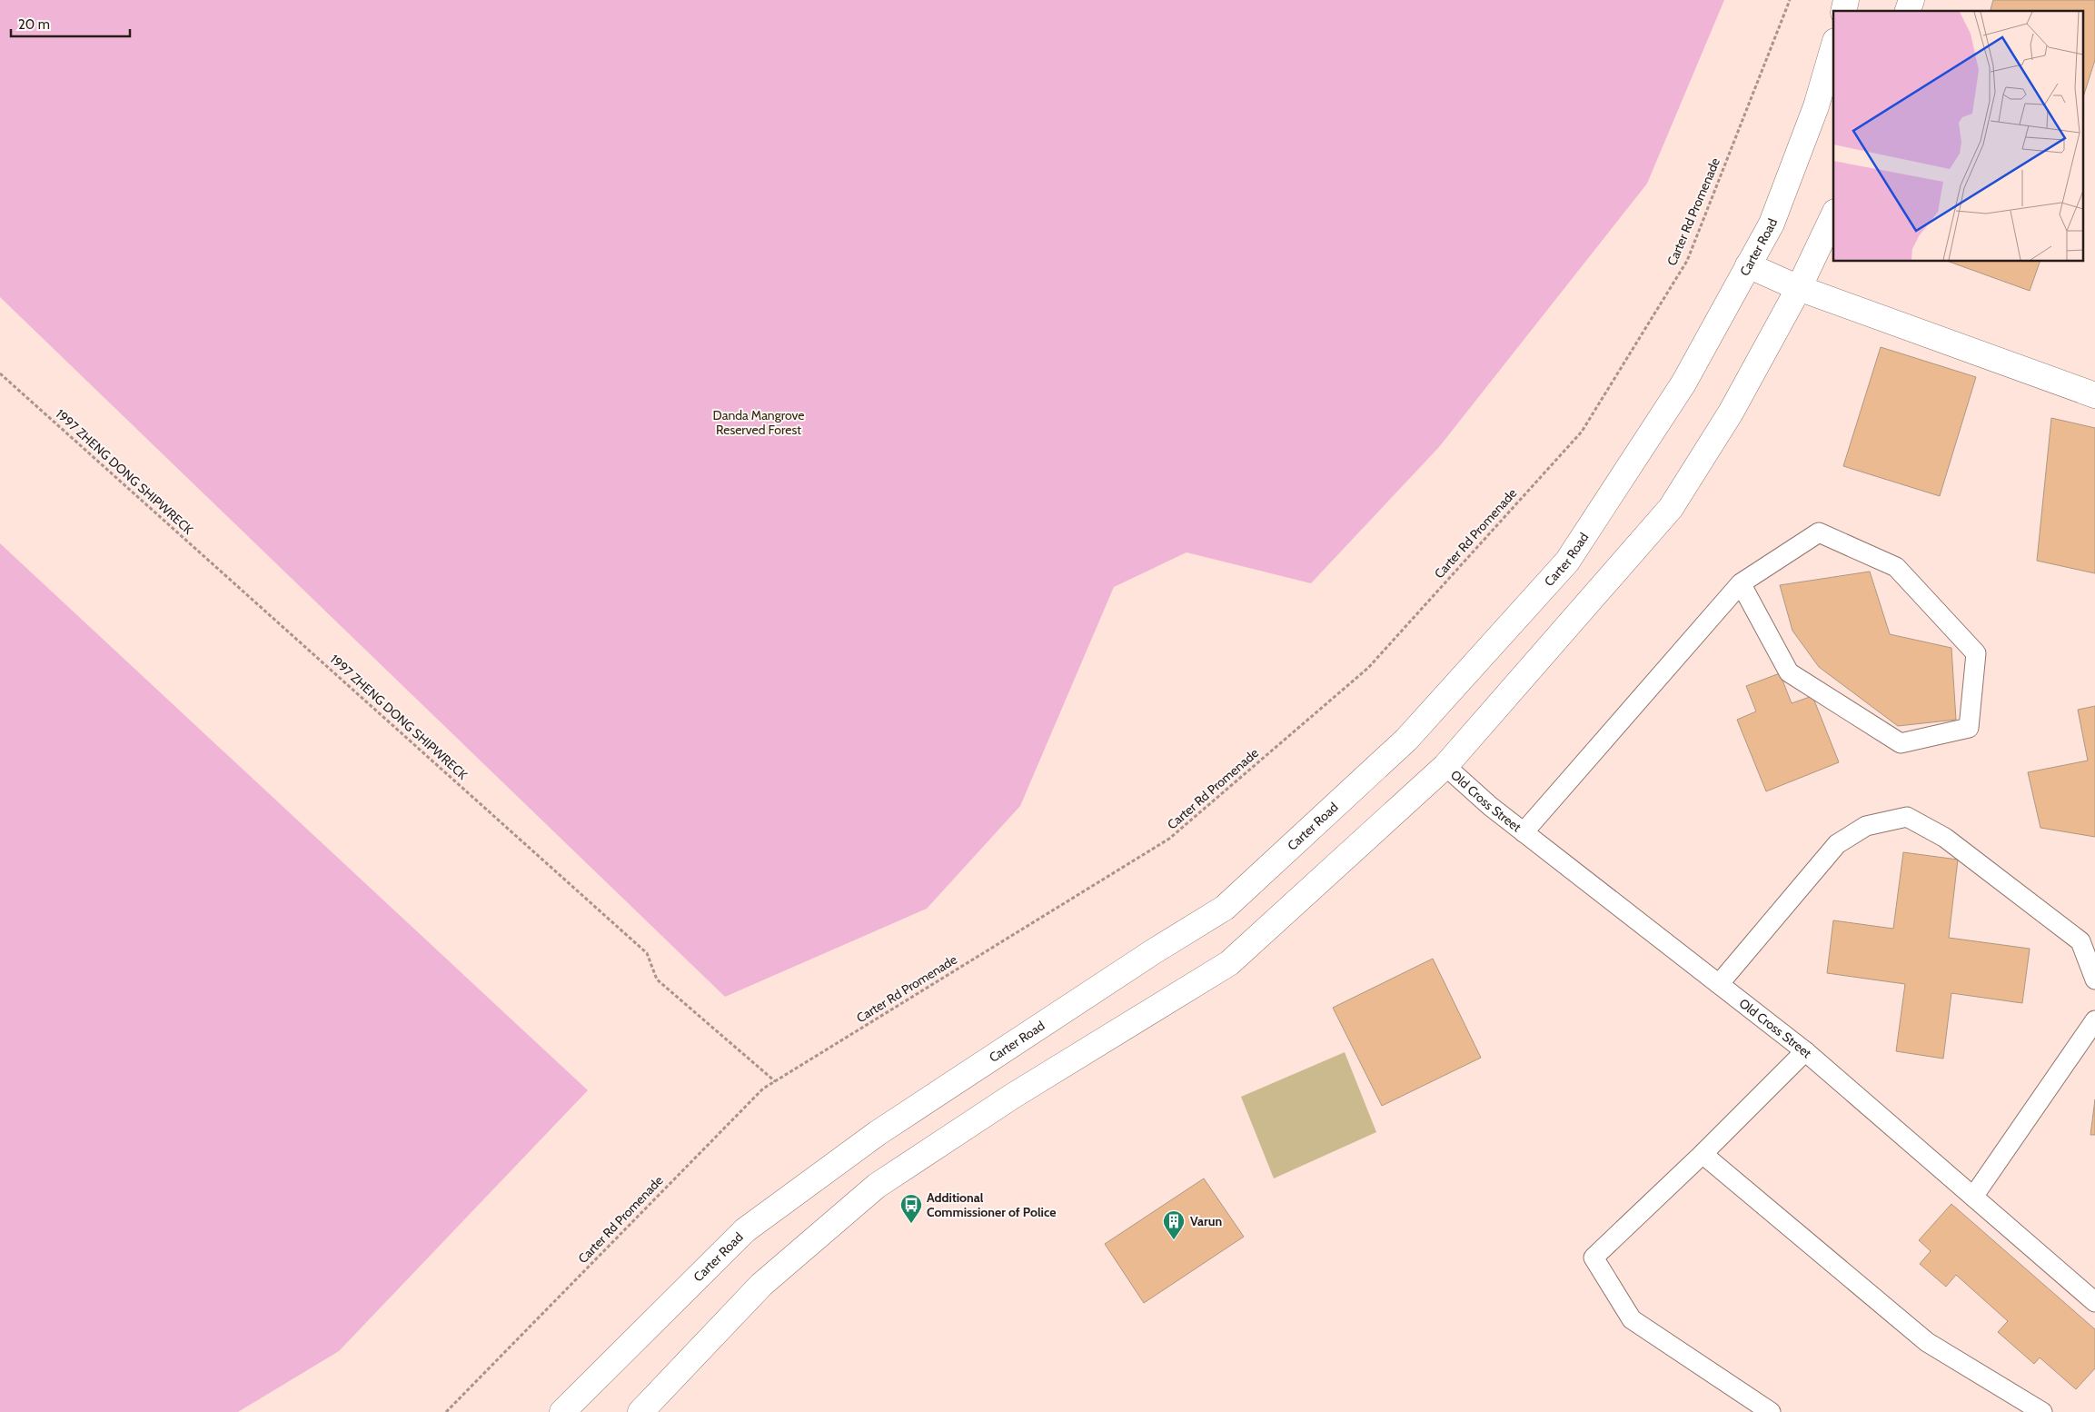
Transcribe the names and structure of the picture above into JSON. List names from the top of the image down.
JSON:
{
  "streets": {
    "main road": ["Carter Road"],
    "lane": ["Old Cross Street"],
    "path": ["Carter Rd Promenade", "1997 ZHENG DONG SHIPWRECK"]
  },
  "crossings": [
    ["Carter Rd Promenade", "1997 ZHENG DONG SHIPWRECK"]
  ],
  "parks": ["Danda Mangrove Reserved Forest"],
  "places": {
    "bus stop": ["Additional Commissioner of Police"],
    "building": ["Varun"]
  },
  "scale_bar": "20 m"
}
